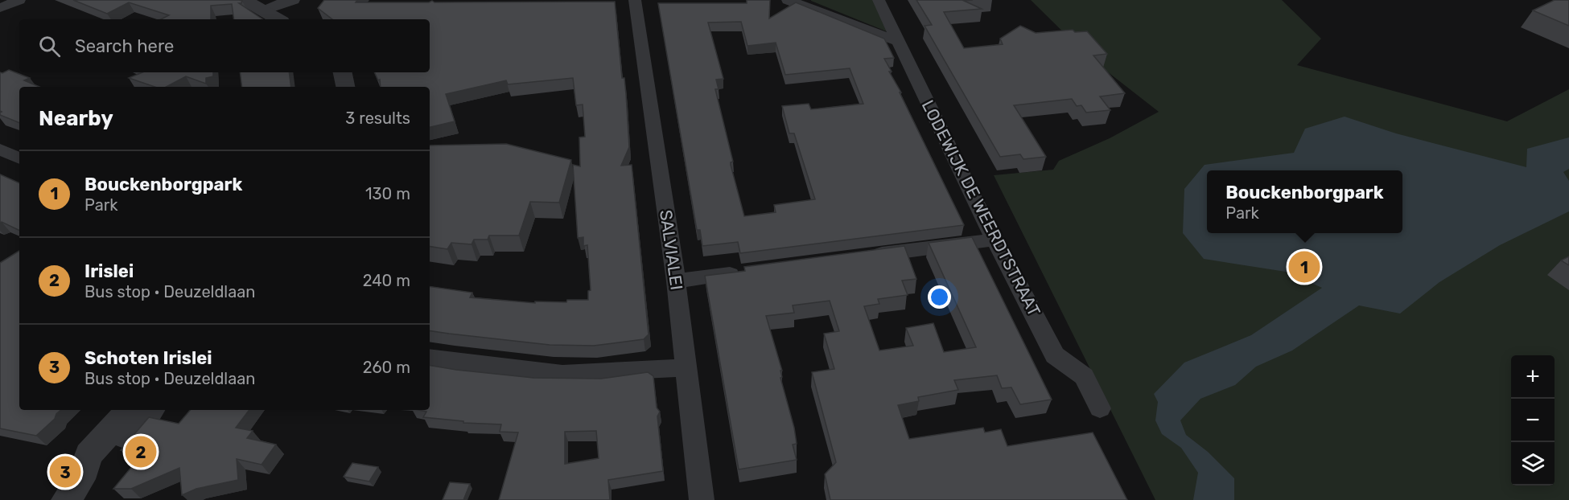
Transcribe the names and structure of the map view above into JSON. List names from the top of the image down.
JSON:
{
  "streets": {
    "street": ["LODEWIJK DE WEERDTSTRAAT", "SALVIALEI"]
  },
  "page": {
    "search": "Search here",
    "heading": ["Nearby", "3 results"],
    "list": [
      {
        "mark": "1",
        "name": "Bouckenborgpark",
        "note": "Park",
        "value": "130 m"
      },
      {
        "mark": "2",
        "name": "Irislei",
        "note": "Bus stop · Deuzeldlaan",
        "value": "240 m"
      },
      {
        "mark": "3",
        "name": "Schoten Irislei",
        "note": "Bus stop · Deuzeldlaan",
        "value": "260 m"
      }
    ],
    "popup": ["Bouckenborgpark", "Park"],
    "pins": ["1", "2", "3"],
    "map_buttons": ["+", "−"]
  }
}
